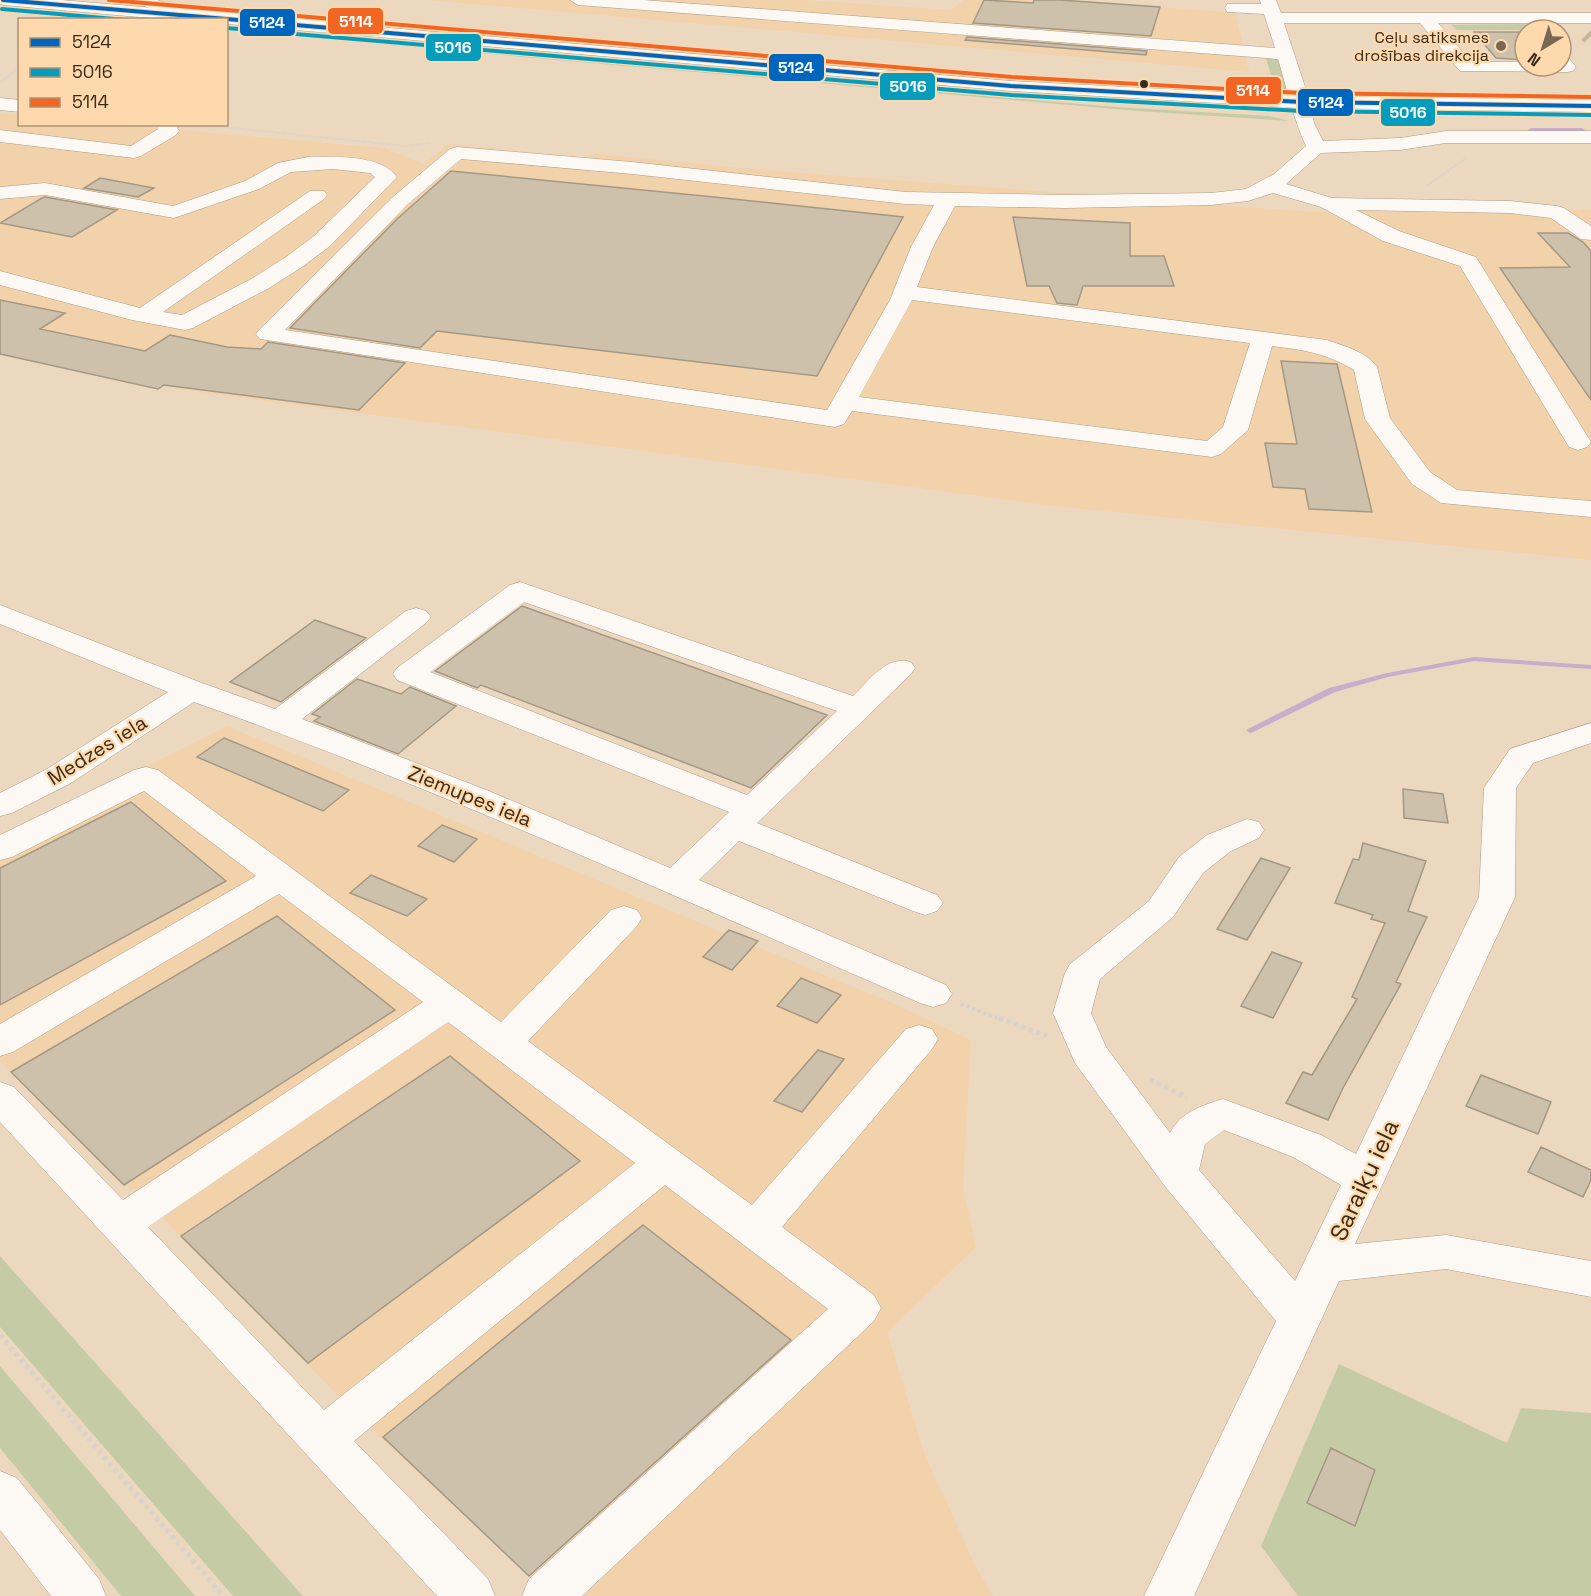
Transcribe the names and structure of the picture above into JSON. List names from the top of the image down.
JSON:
{
  "streets": {
    "main road": ["Medzes iela", "Ziemupes iela", "Saraiķu iela"]
  },
  "crossings": [
    ["Medzes iela", "Ziemupes iela"]
  ],
  "places": ["Ceļu satiksmes drošības direkcija"],
  "lines": ["transit line 5124", "transit line 5114", "transit line 5016"],
  "legend": ["5124", "5016", "5114"],
  "north": "bottom left"
}
